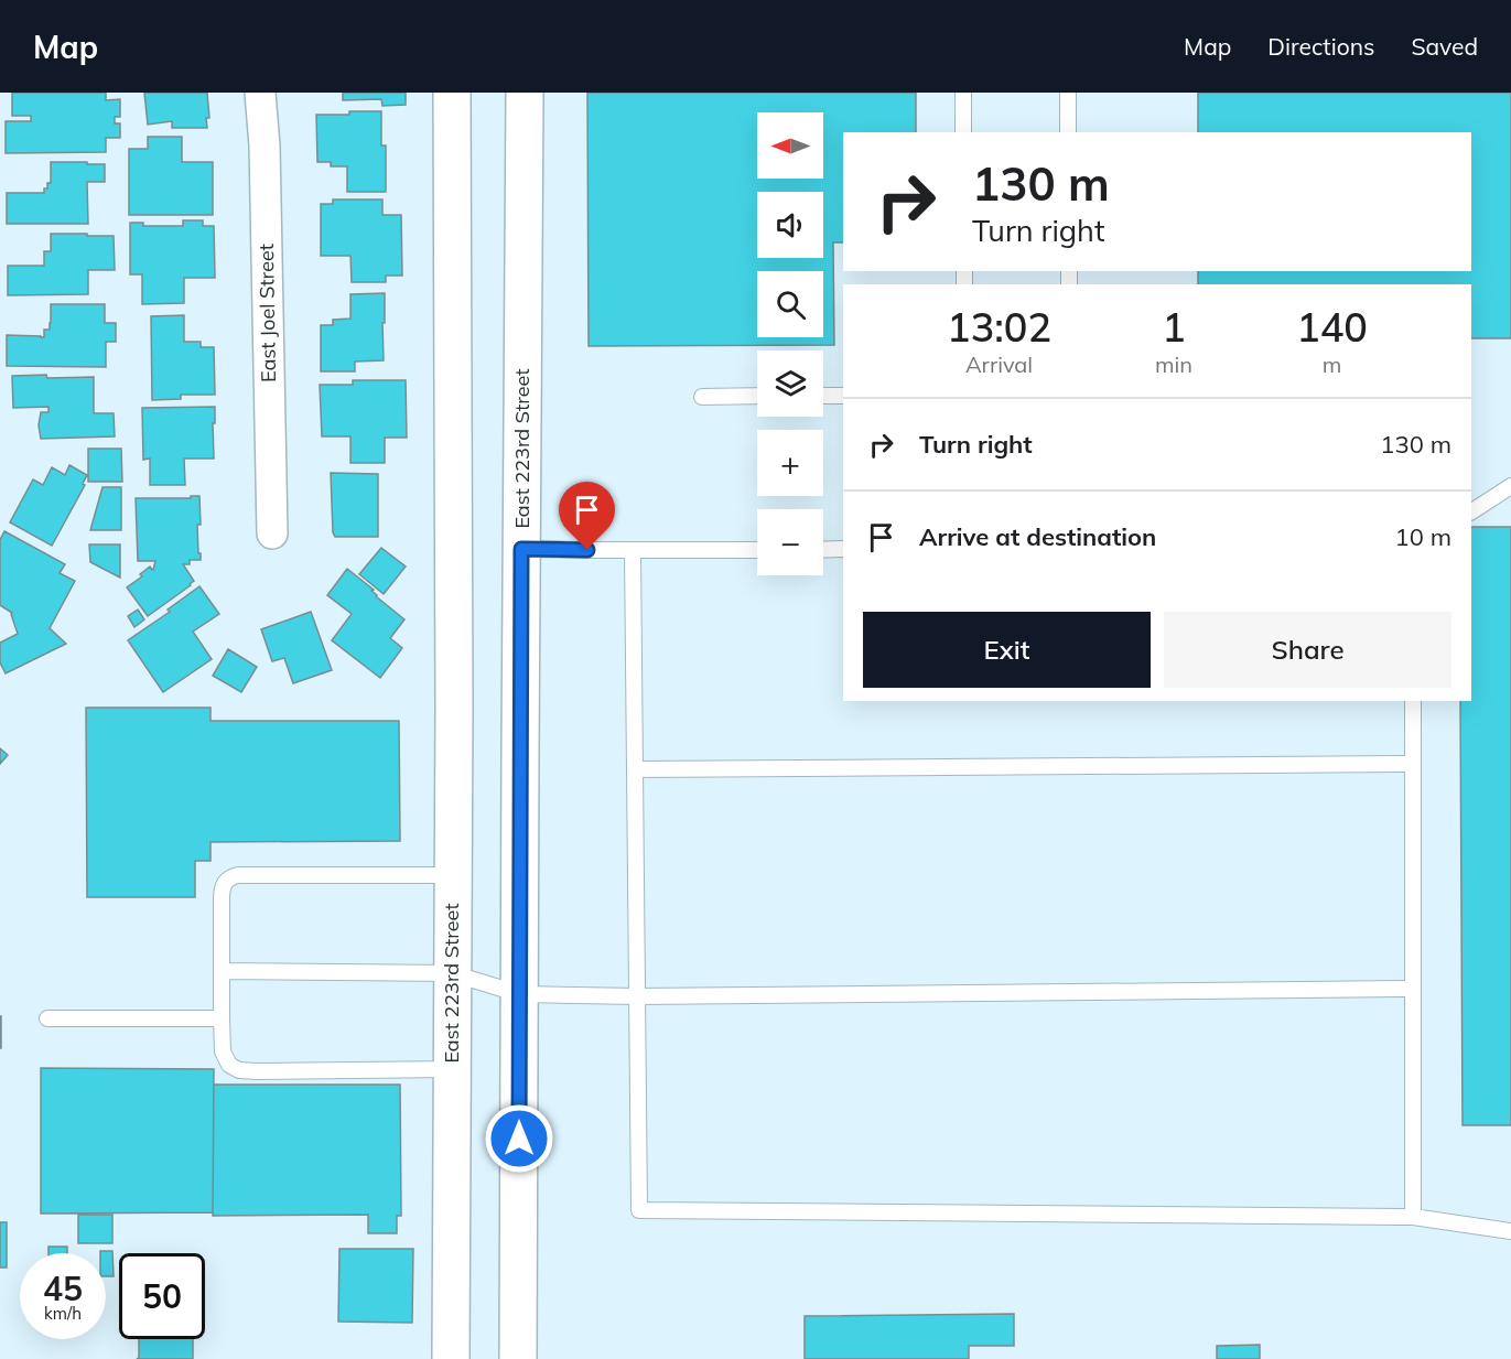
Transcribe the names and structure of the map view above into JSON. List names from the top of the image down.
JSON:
{
  "streets": {
    "main road": ["East 223rd Street"],
    "street": ["East Joel Street"]
  },
  "north": "left",
  "page": {
    "header": "Map",
    "nav": ["Map", "Directions", "Saved"],
    "map_buttons": ["+", "−"],
    "turn": ["130 m", "Turn right"],
    "eta": [
      "13:02",
      "Arrival",
      "1",
      "min",
      "140",
      "m"
    ],
    "list": [
      {
        "name": "Turn right",
        "value": "130 m"
      },
      {
        "name": "Arrive at destination",
        "value": "10 m"
      }
    ],
    "buttons": ["Exit", "Share"],
    "speed": "45 km/h",
    "limit": "50"
  }
}
